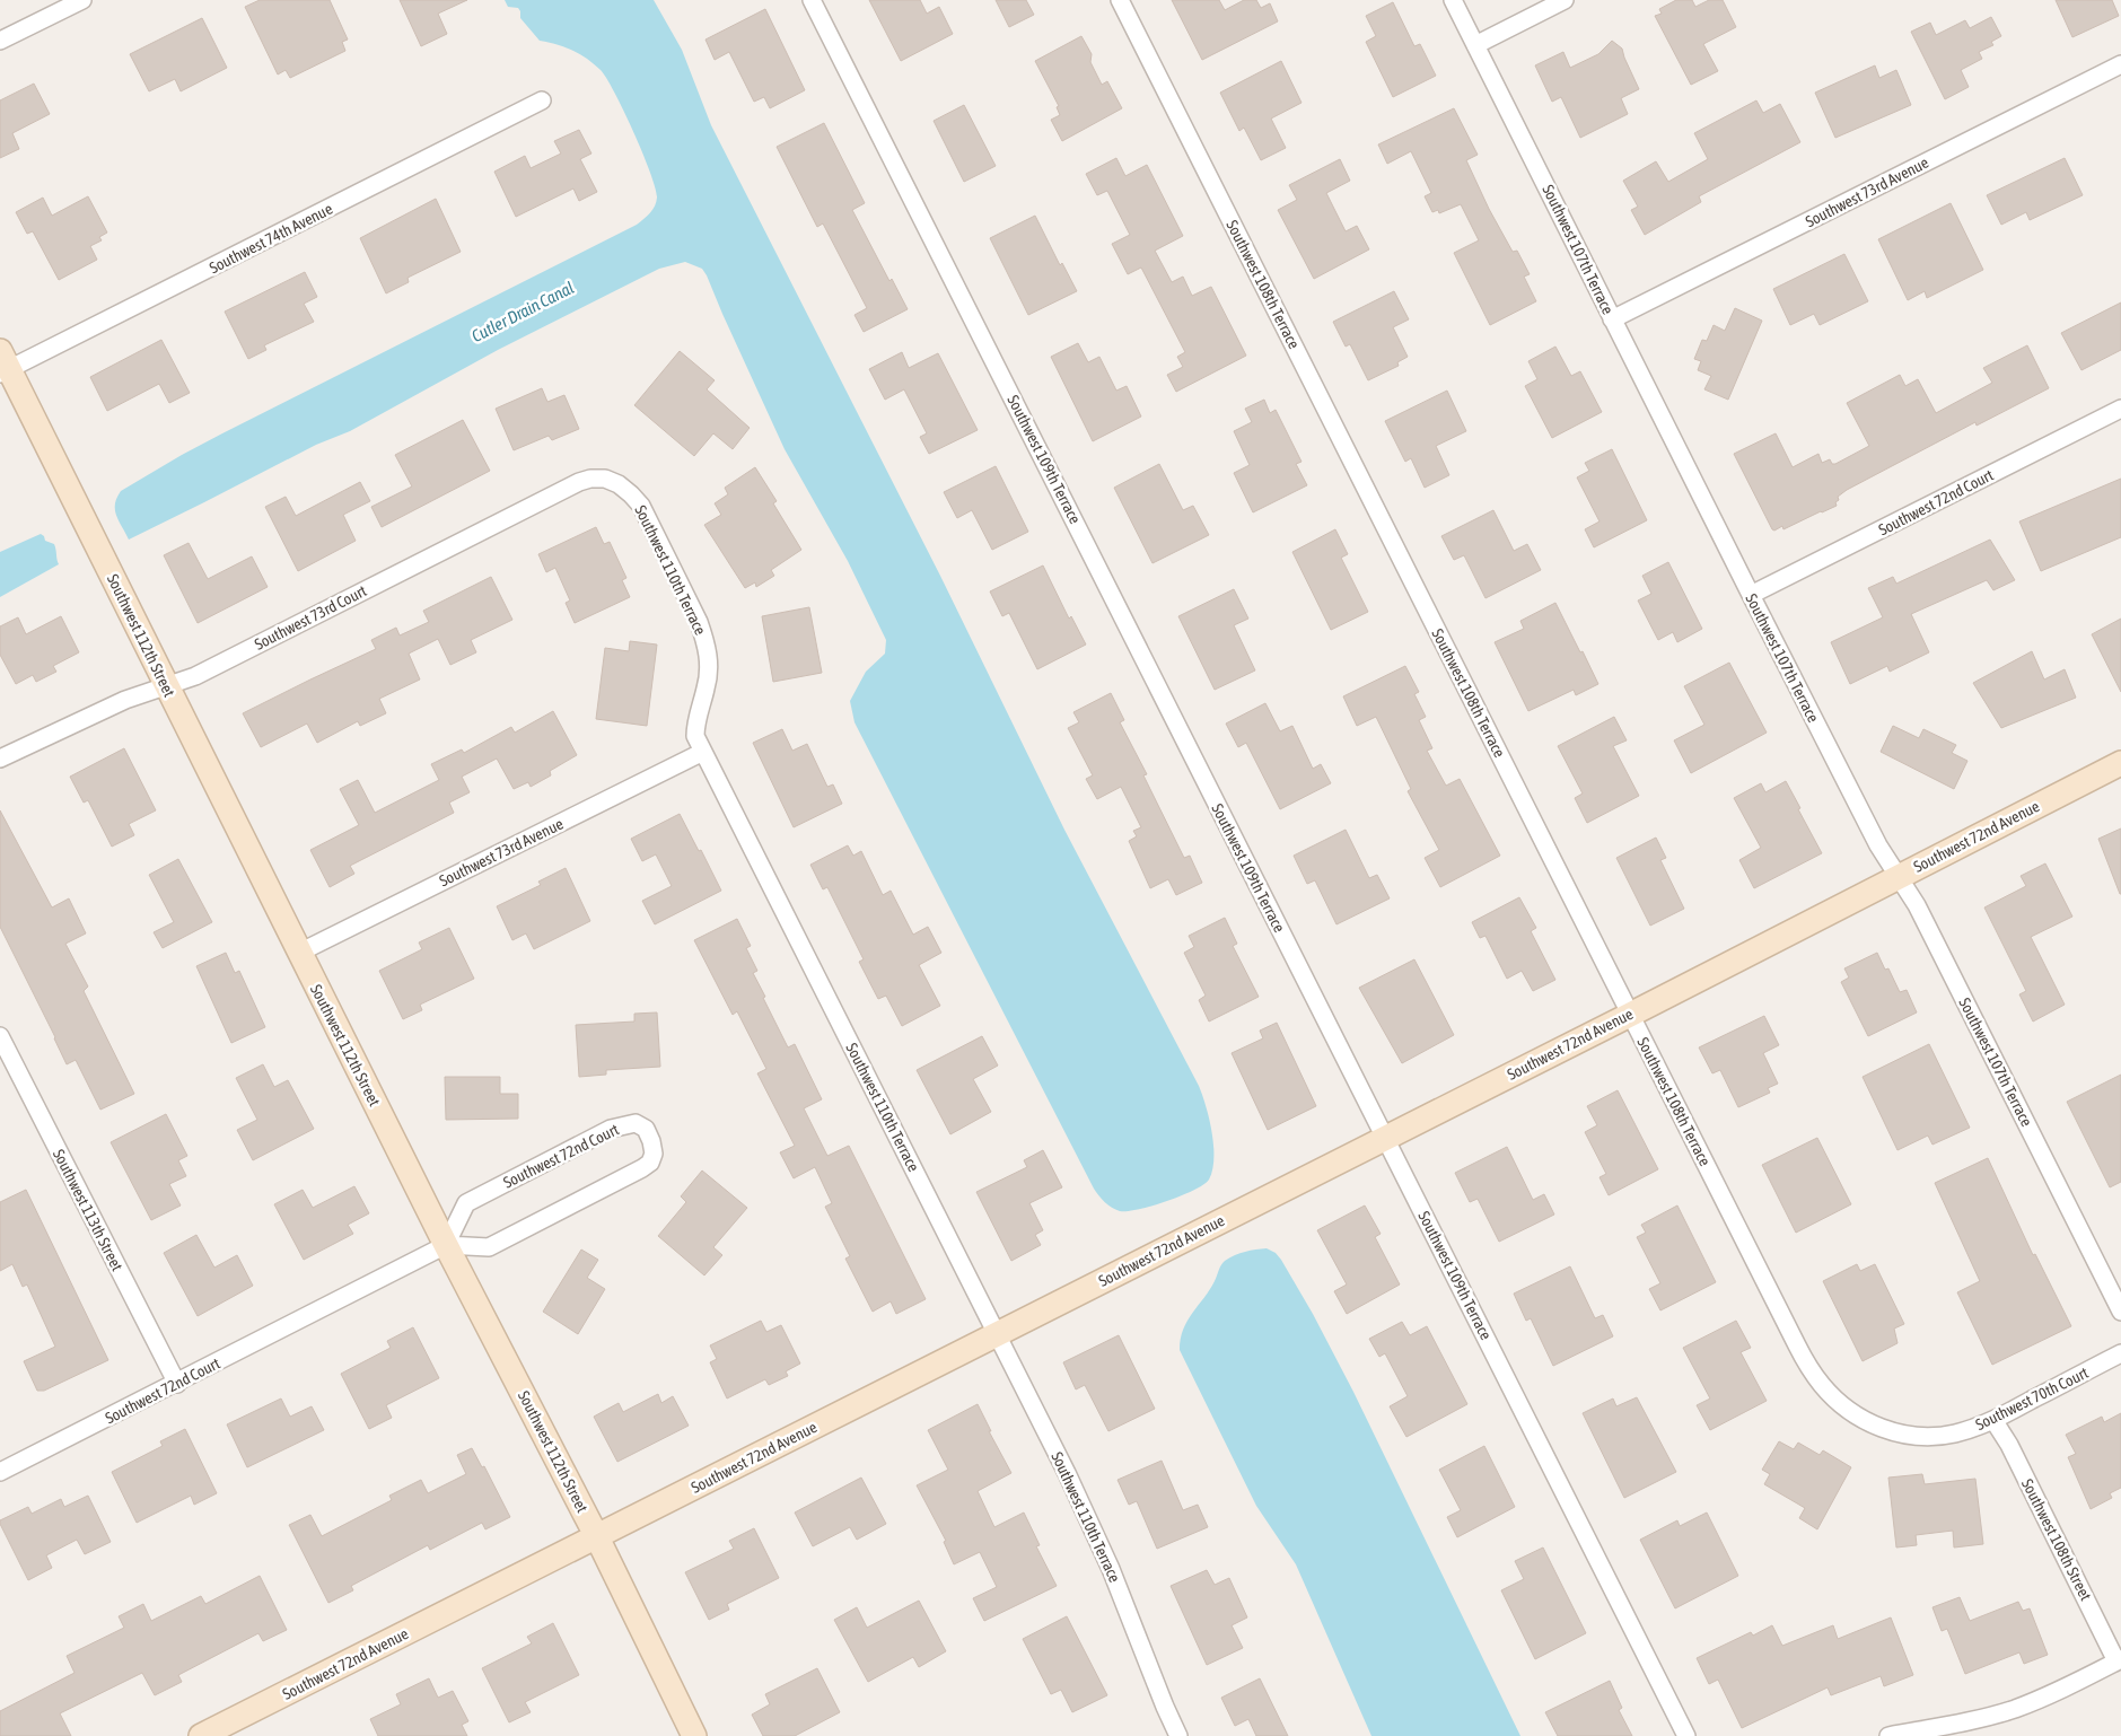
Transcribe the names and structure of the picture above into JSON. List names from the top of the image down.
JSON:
{
  "streets": {
    "street": [
      "Southwest 73rd Avenue",
      "Southwest 74th Avenue",
      "Southwest 107th Terrace",
      "Southwest 108th Terrace",
      "Southwest 109th Terrace",
      "Southwest 72nd Court",
      "Southwest 110th Terrace",
      "Southwest 73rd Court",
      "Southwest 112th Street",
      "Southwest 72nd Avenue",
      "Southwest 113th Street",
      "Southwest 70th Court",
      "Southwest 108th Street"
    ]
  },
  "crossings": [
    ["Southwest 73rd Avenue", "Southwest 107th Terrace"],
    ["Southwest 73rd Avenue", "Southwest 110th Terrace"],
    ["Southwest 73rd Avenue", "Southwest 112th Street"],
    ["Southwest 74th Avenue", "Southwest 112th Street"],
    ["Southwest 107th Terrace", "Southwest 72nd Court"],
    ["Southwest 107th Terrace", "Southwest 72nd Avenue"],
    ["Southwest 108th Terrace", "Southwest 72nd Avenue"],
    ["Southwest 108th Terrace", "Southwest 70th Court"],
    ["Southwest 109th Terrace", "Southwest 72nd Avenue"],
    ["Southwest 72nd Court", "Southwest 112th Street"],
    ["Southwest 72nd Court", "Southwest 113th Street"],
    ["Southwest 110th Terrace", "Southwest 73rd Court"],
    ["Southwest 110th Terrace", "Southwest 72nd Avenue"],
    ["Southwest 73rd Court", "Southwest 112th Street"],
    ["Southwest 112th Street", "Southwest 72nd Avenue"],
    ["Southwest 70th Court", "Southwest 108th Street"]
  ],
  "water": ["Cutler Drain Canal"]
}
